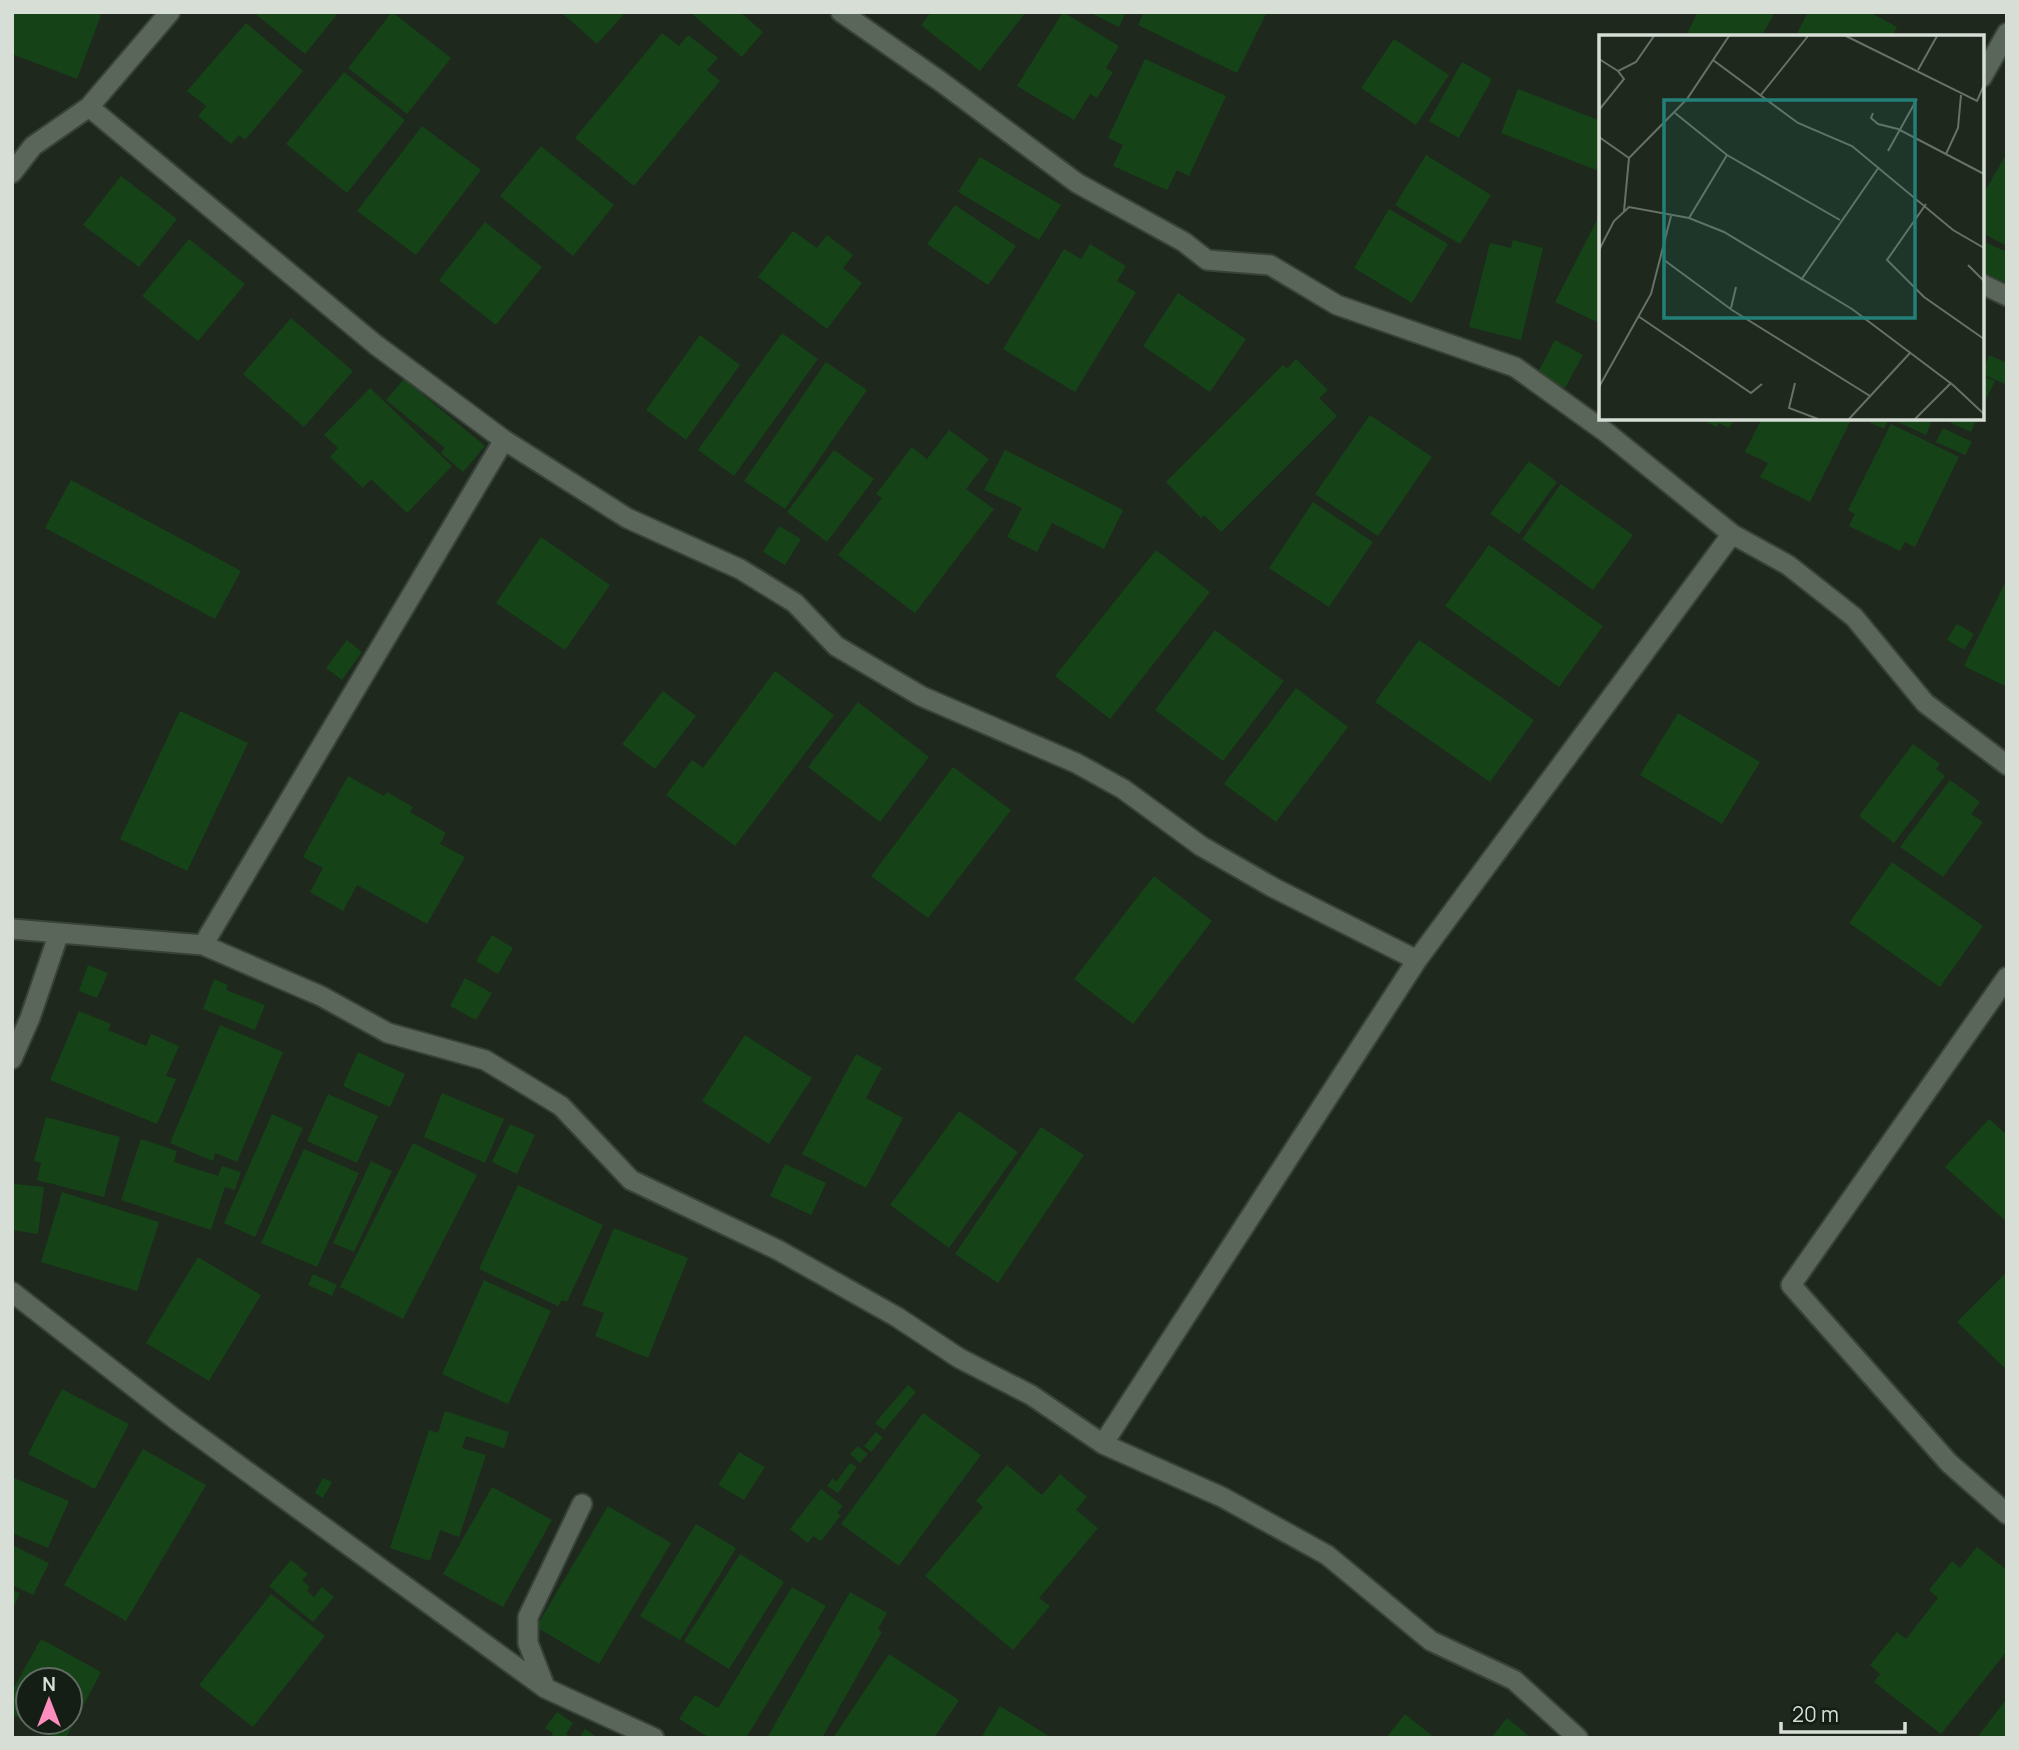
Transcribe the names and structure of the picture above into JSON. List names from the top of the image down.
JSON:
{
  "scale_bar": "20 m",
  "north": "top"
}
